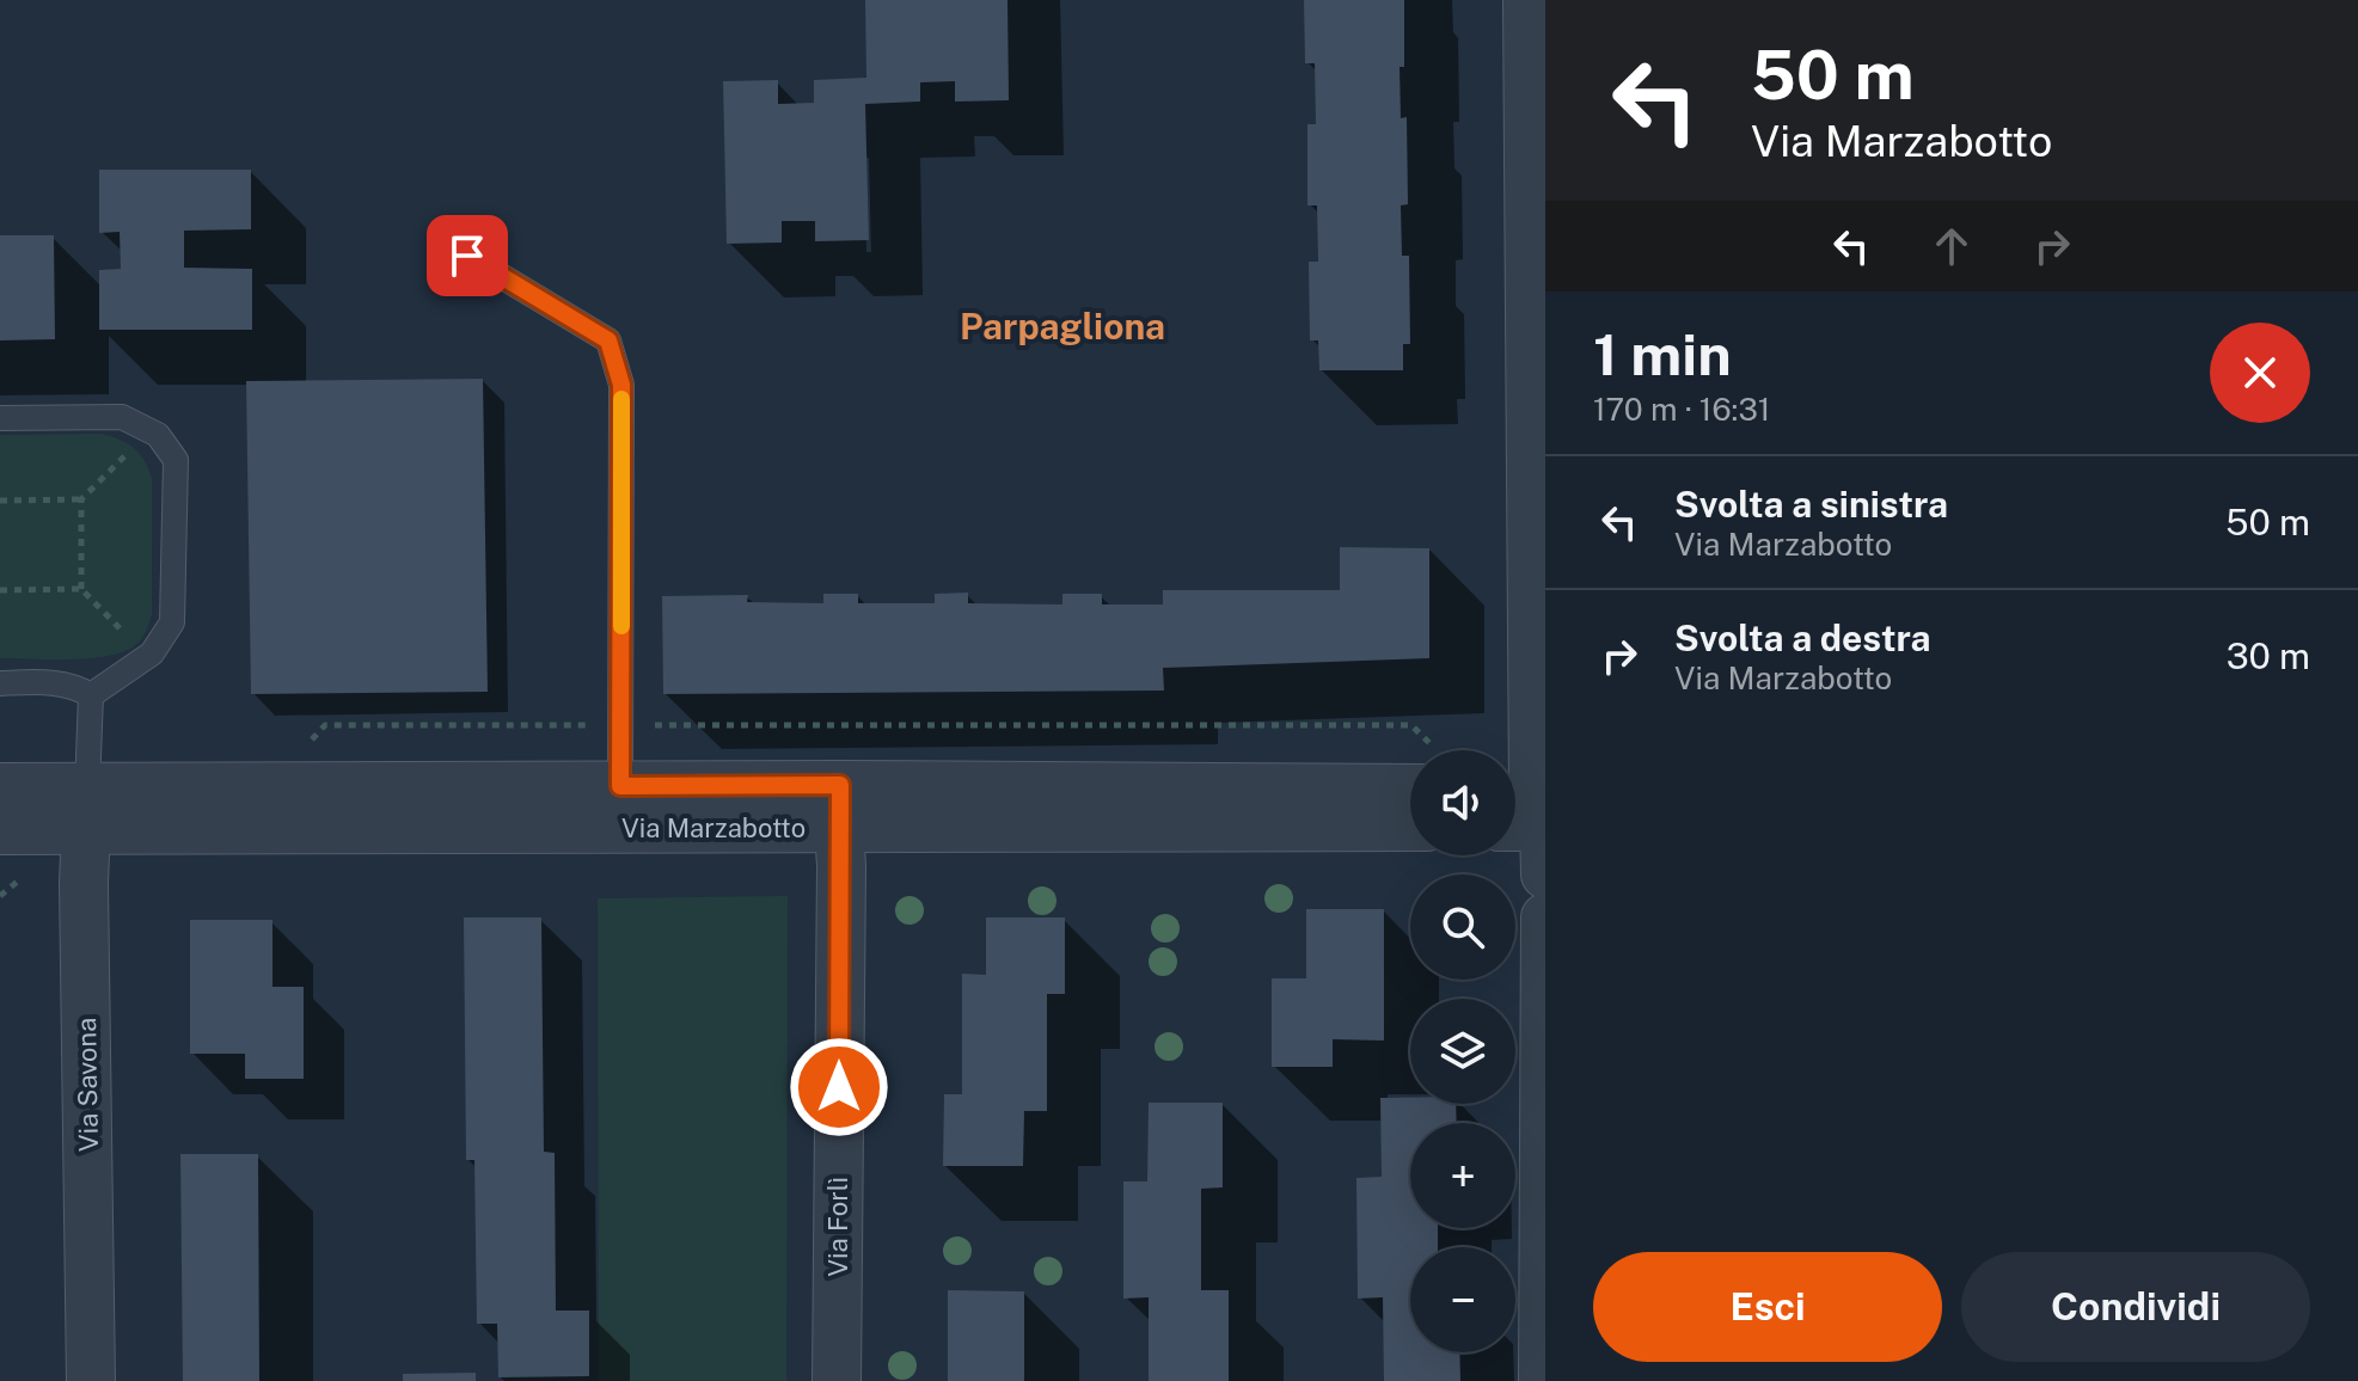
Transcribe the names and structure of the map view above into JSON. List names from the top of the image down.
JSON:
{
  "streets": {
    "street": ["Via Marzabotto", "Via Savona", "Via Forlì"]
  },
  "crossings": [
    ["Via Marzabotto", "Via Savona"],
    ["Via Marzabotto", "Via Forlì"]
  ],
  "districts": ["Parpagliona"],
  "page": {
    "turn": ["50 m", "Via Marzabotto"],
    "heading": ["1 min", "170 m · 16:31"],
    "list": [
      {
        "name": "Svolta a sinistra",
        "note": "Via Marzabotto",
        "value": "50 m"
      },
      {
        "name": "Svolta a destra",
        "note": "Via Marzabotto",
        "value": "30 m"
      }
    ],
    "map_buttons": ["+", "−"],
    "buttons": ["Esci", "Condividi"]
  }
}
